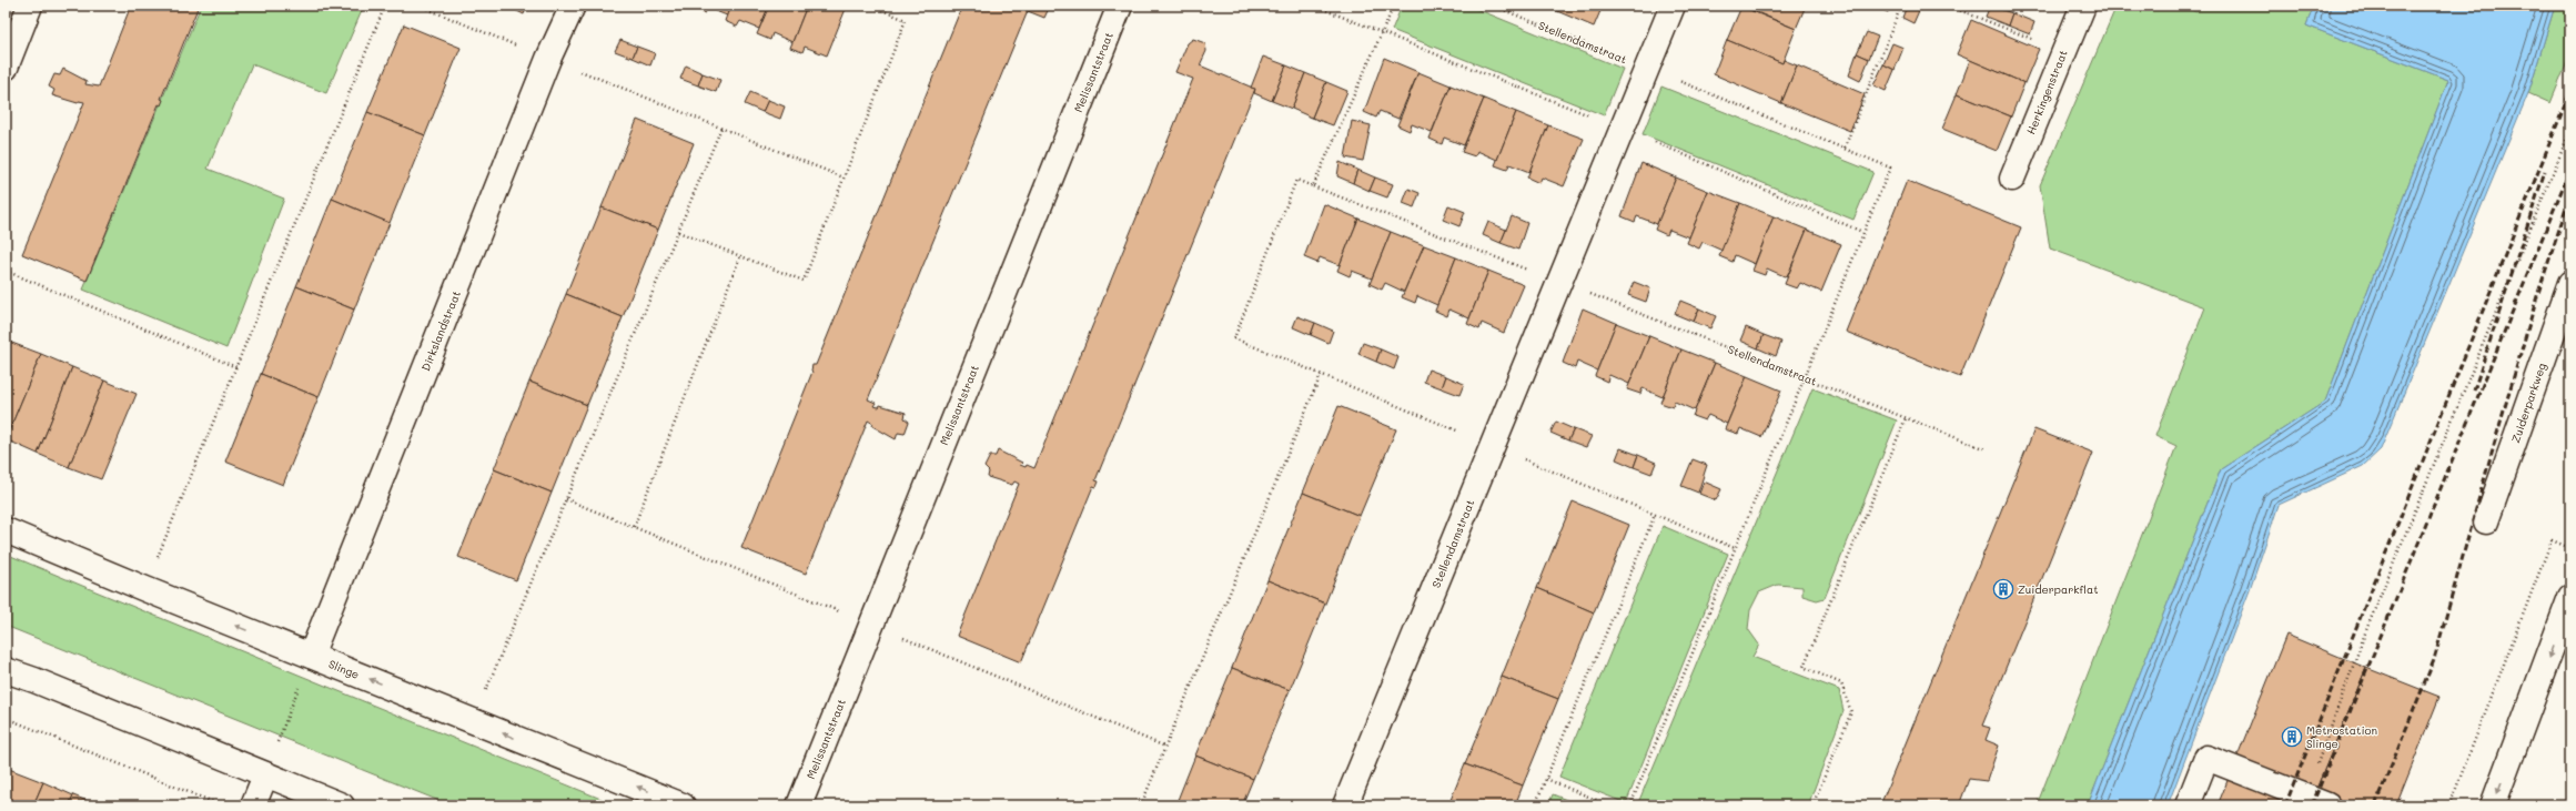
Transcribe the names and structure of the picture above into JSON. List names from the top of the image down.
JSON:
{
  "streets": {
    "street": [
      "Stellendamstraat",
      "Melissantstraat",
      "Herkingenstraat",
      "Dirkslandstraat",
      "Zuiderparkweg",
      "Slinge"
    ]
  },
  "crossings": [
    ["Dirkslandstraat", "Slinge"]
  ],
  "places": {
    "building": ["Zuiderparkflat", "Metrostation Slinge"]
  }
}
